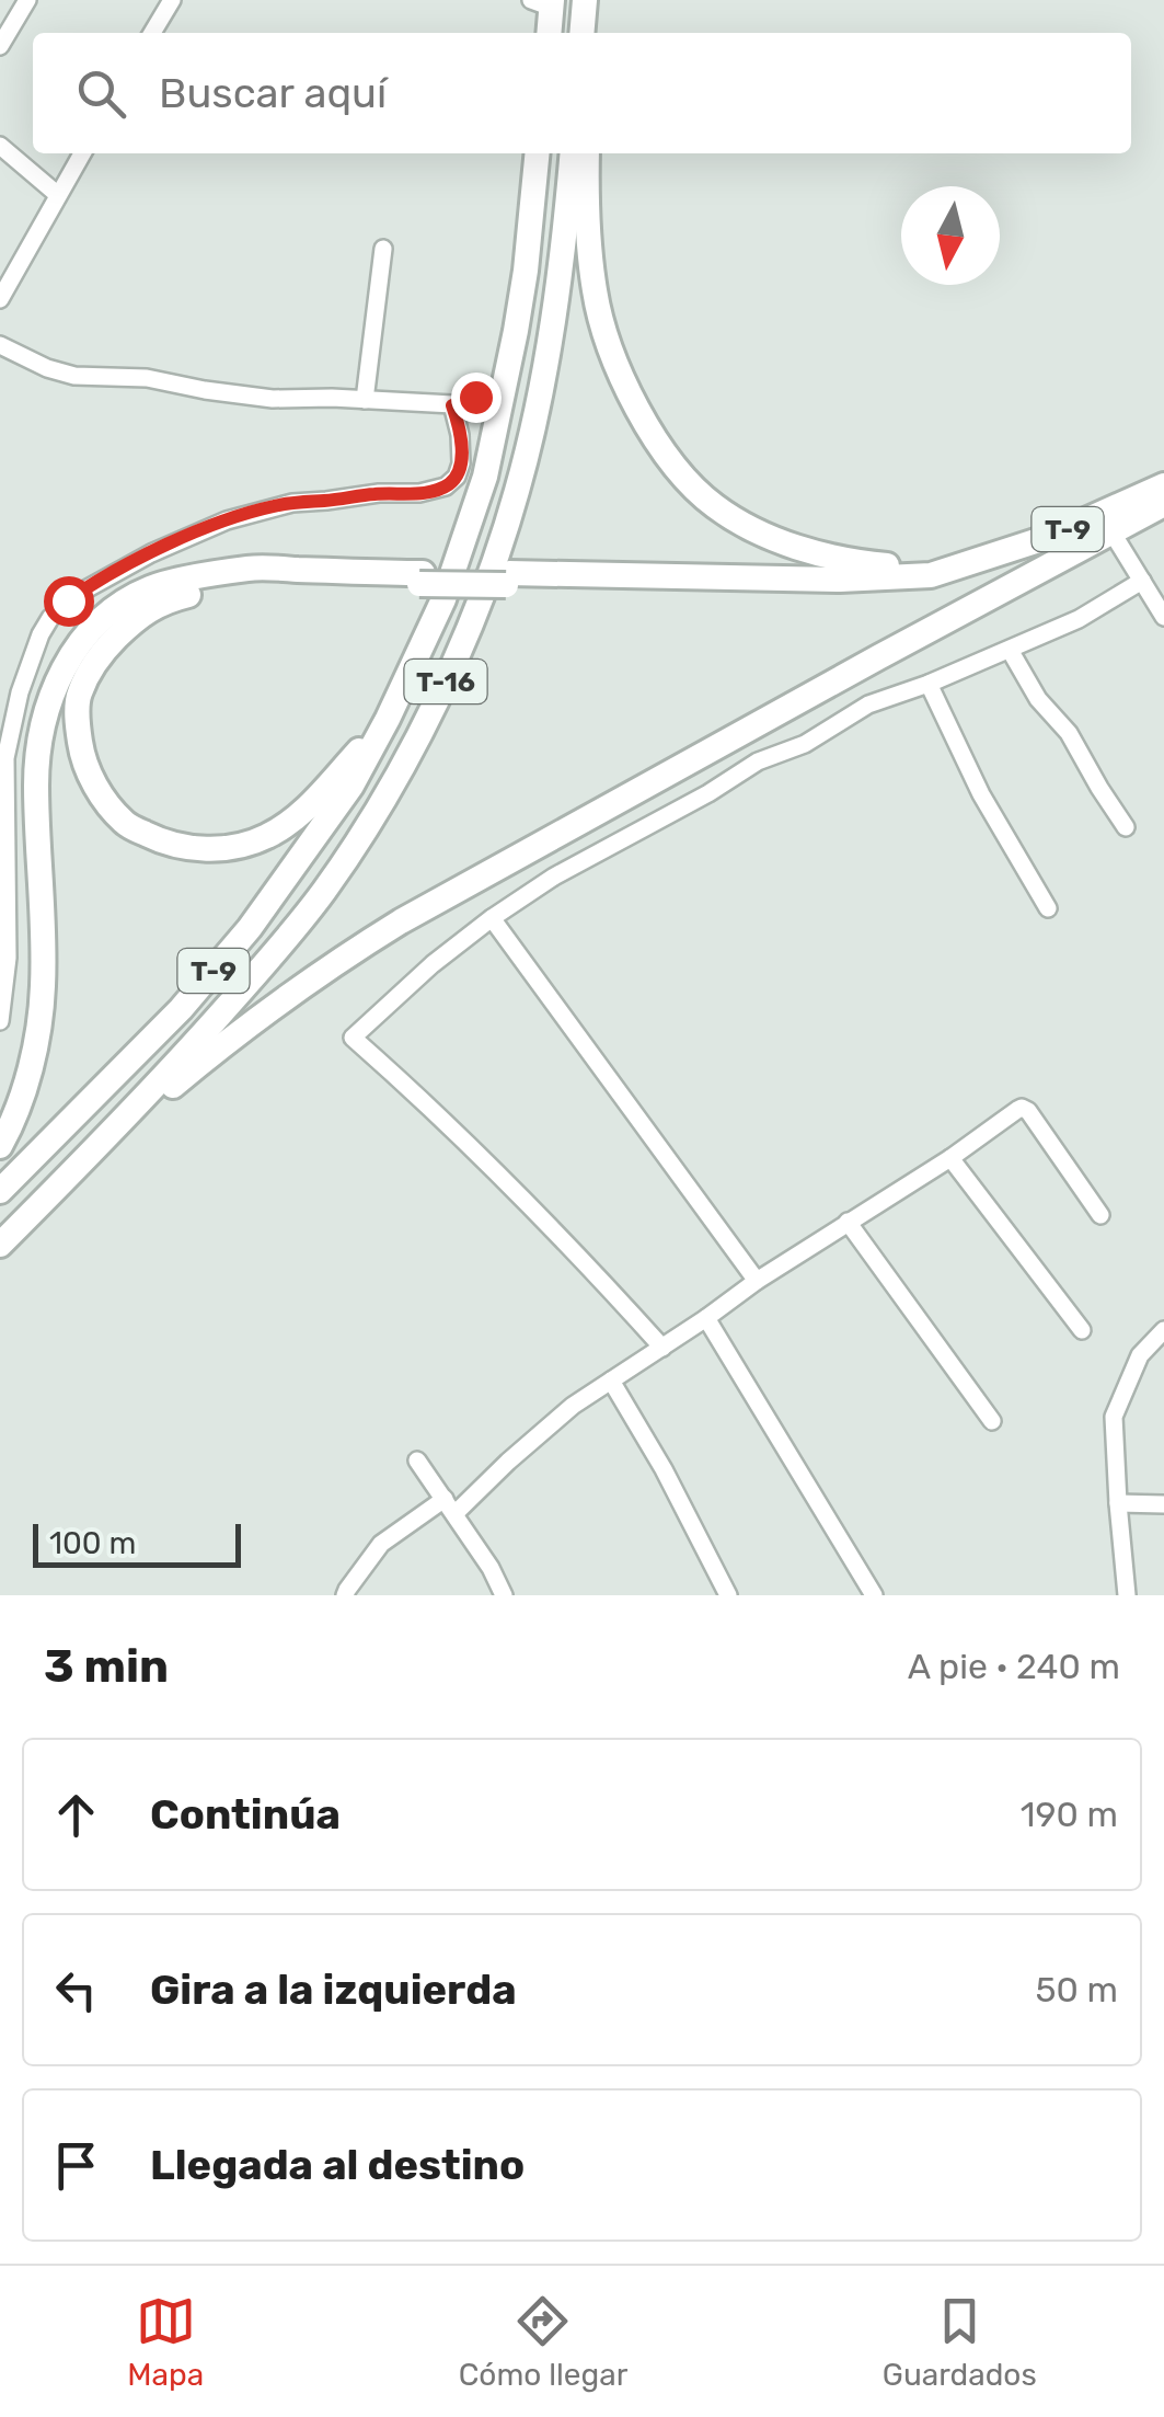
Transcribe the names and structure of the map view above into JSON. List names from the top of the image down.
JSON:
{
  "streets": {
    "highway": ["T-9", "T-16"]
  },
  "crossings": [
    ["T-9", "T-16"]
  ],
  "scale_bar": "100 m",
  "north": "bottom",
  "page": {
    "search": "Buscar aquí",
    "scale": "100 m",
    "heading": ["3 min", "A pie · 240 m"],
    "list": [
      ["Continúa", "190 m"],
      ["Gira a la izquierda", "50 m"],
      "Llegada al destino"
    ],
    "nav": ["Mapa", "Cómo llegar", "Guardados"]
  }
}
